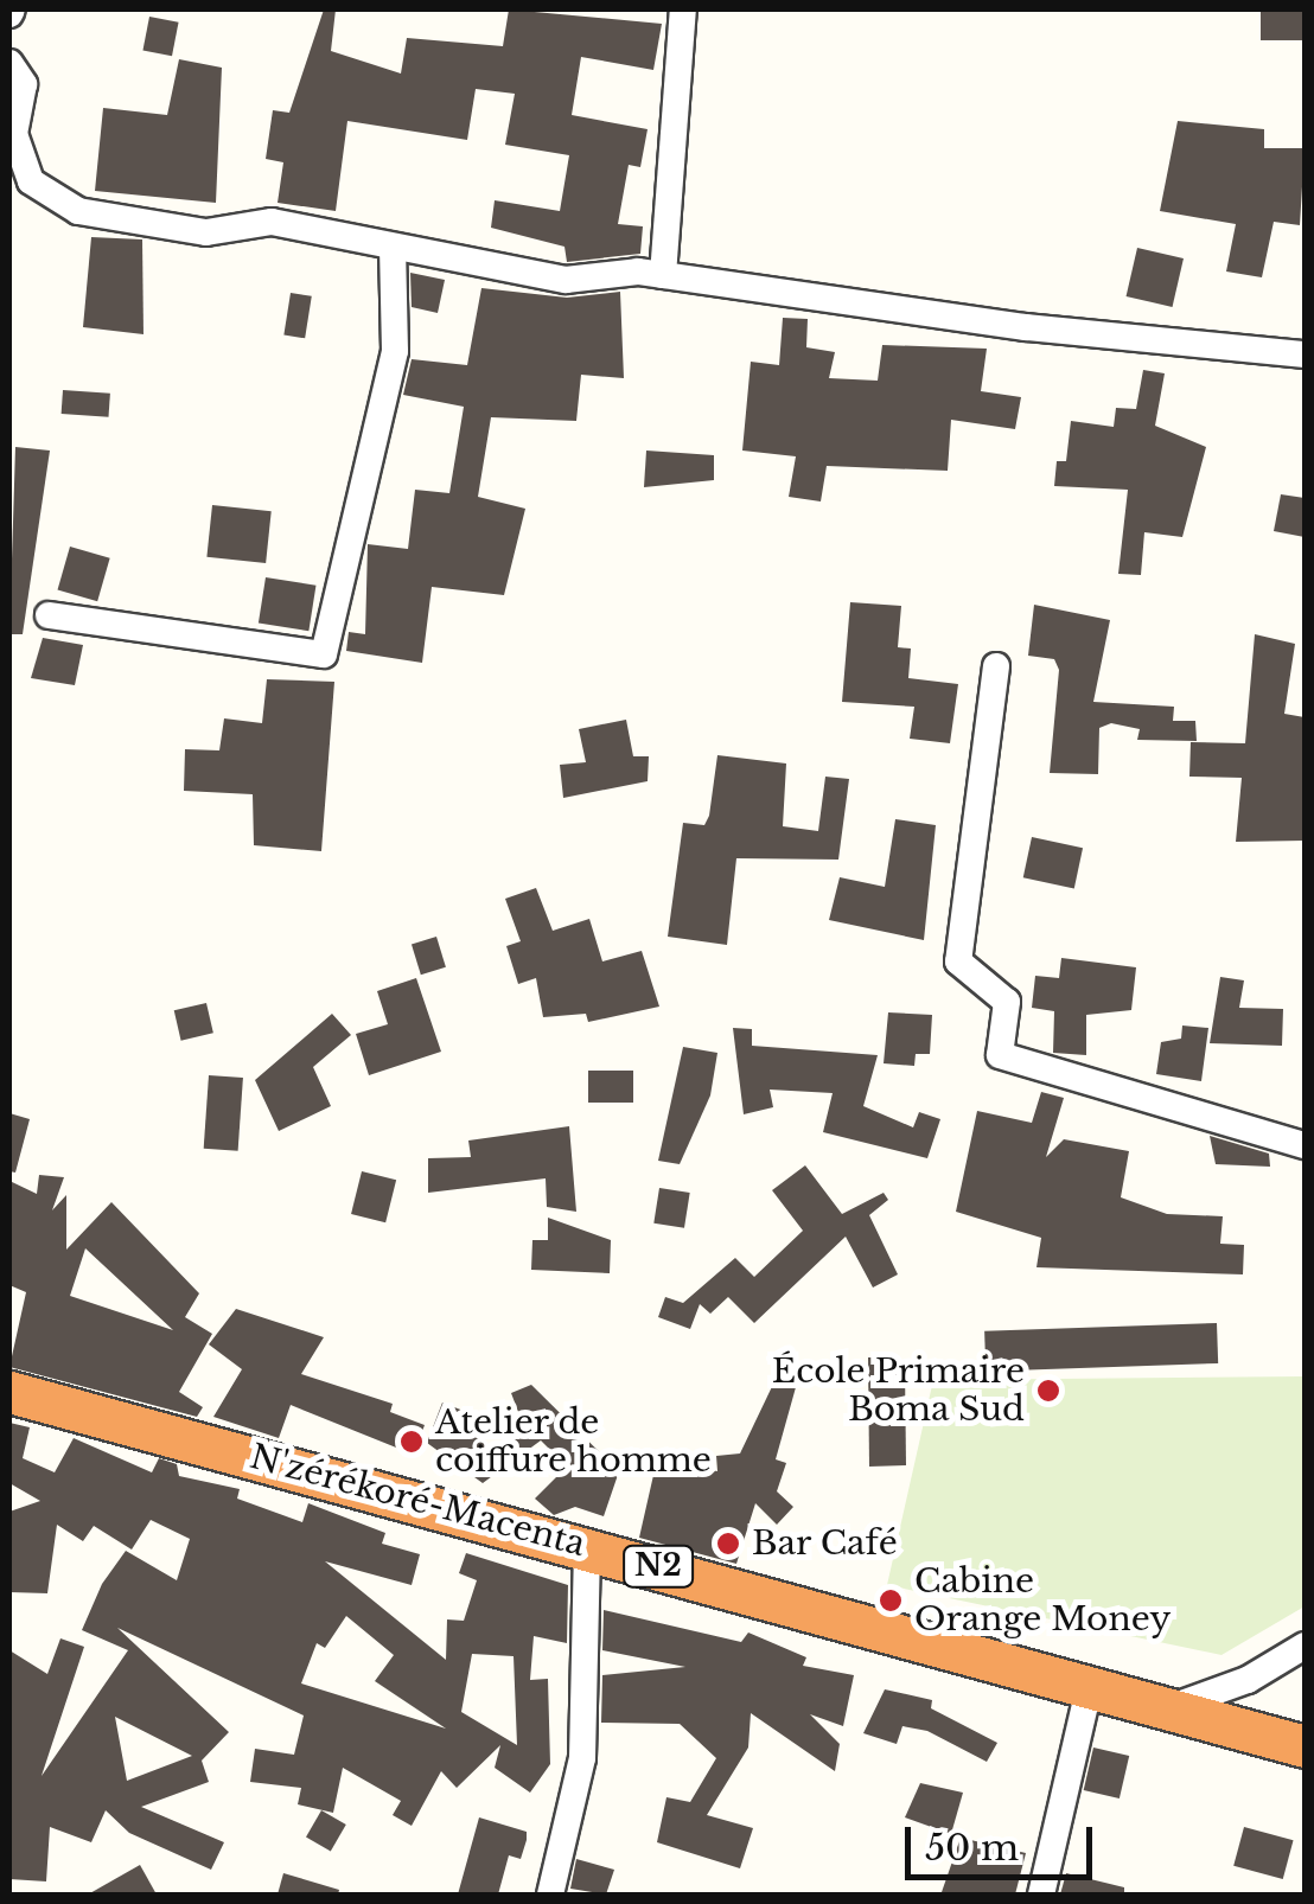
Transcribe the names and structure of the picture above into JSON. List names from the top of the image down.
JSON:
{
  "streets": {
    "highway": ["N'zérékoré-Macenta", "N2"]
  },
  "places": [
    "École Primaire Boma Sud",
    "Atelier de coiffure homme",
    "Bar Café",
    "Cabine Orange Money"
  ],
  "scale_bar": "50 m"
}
